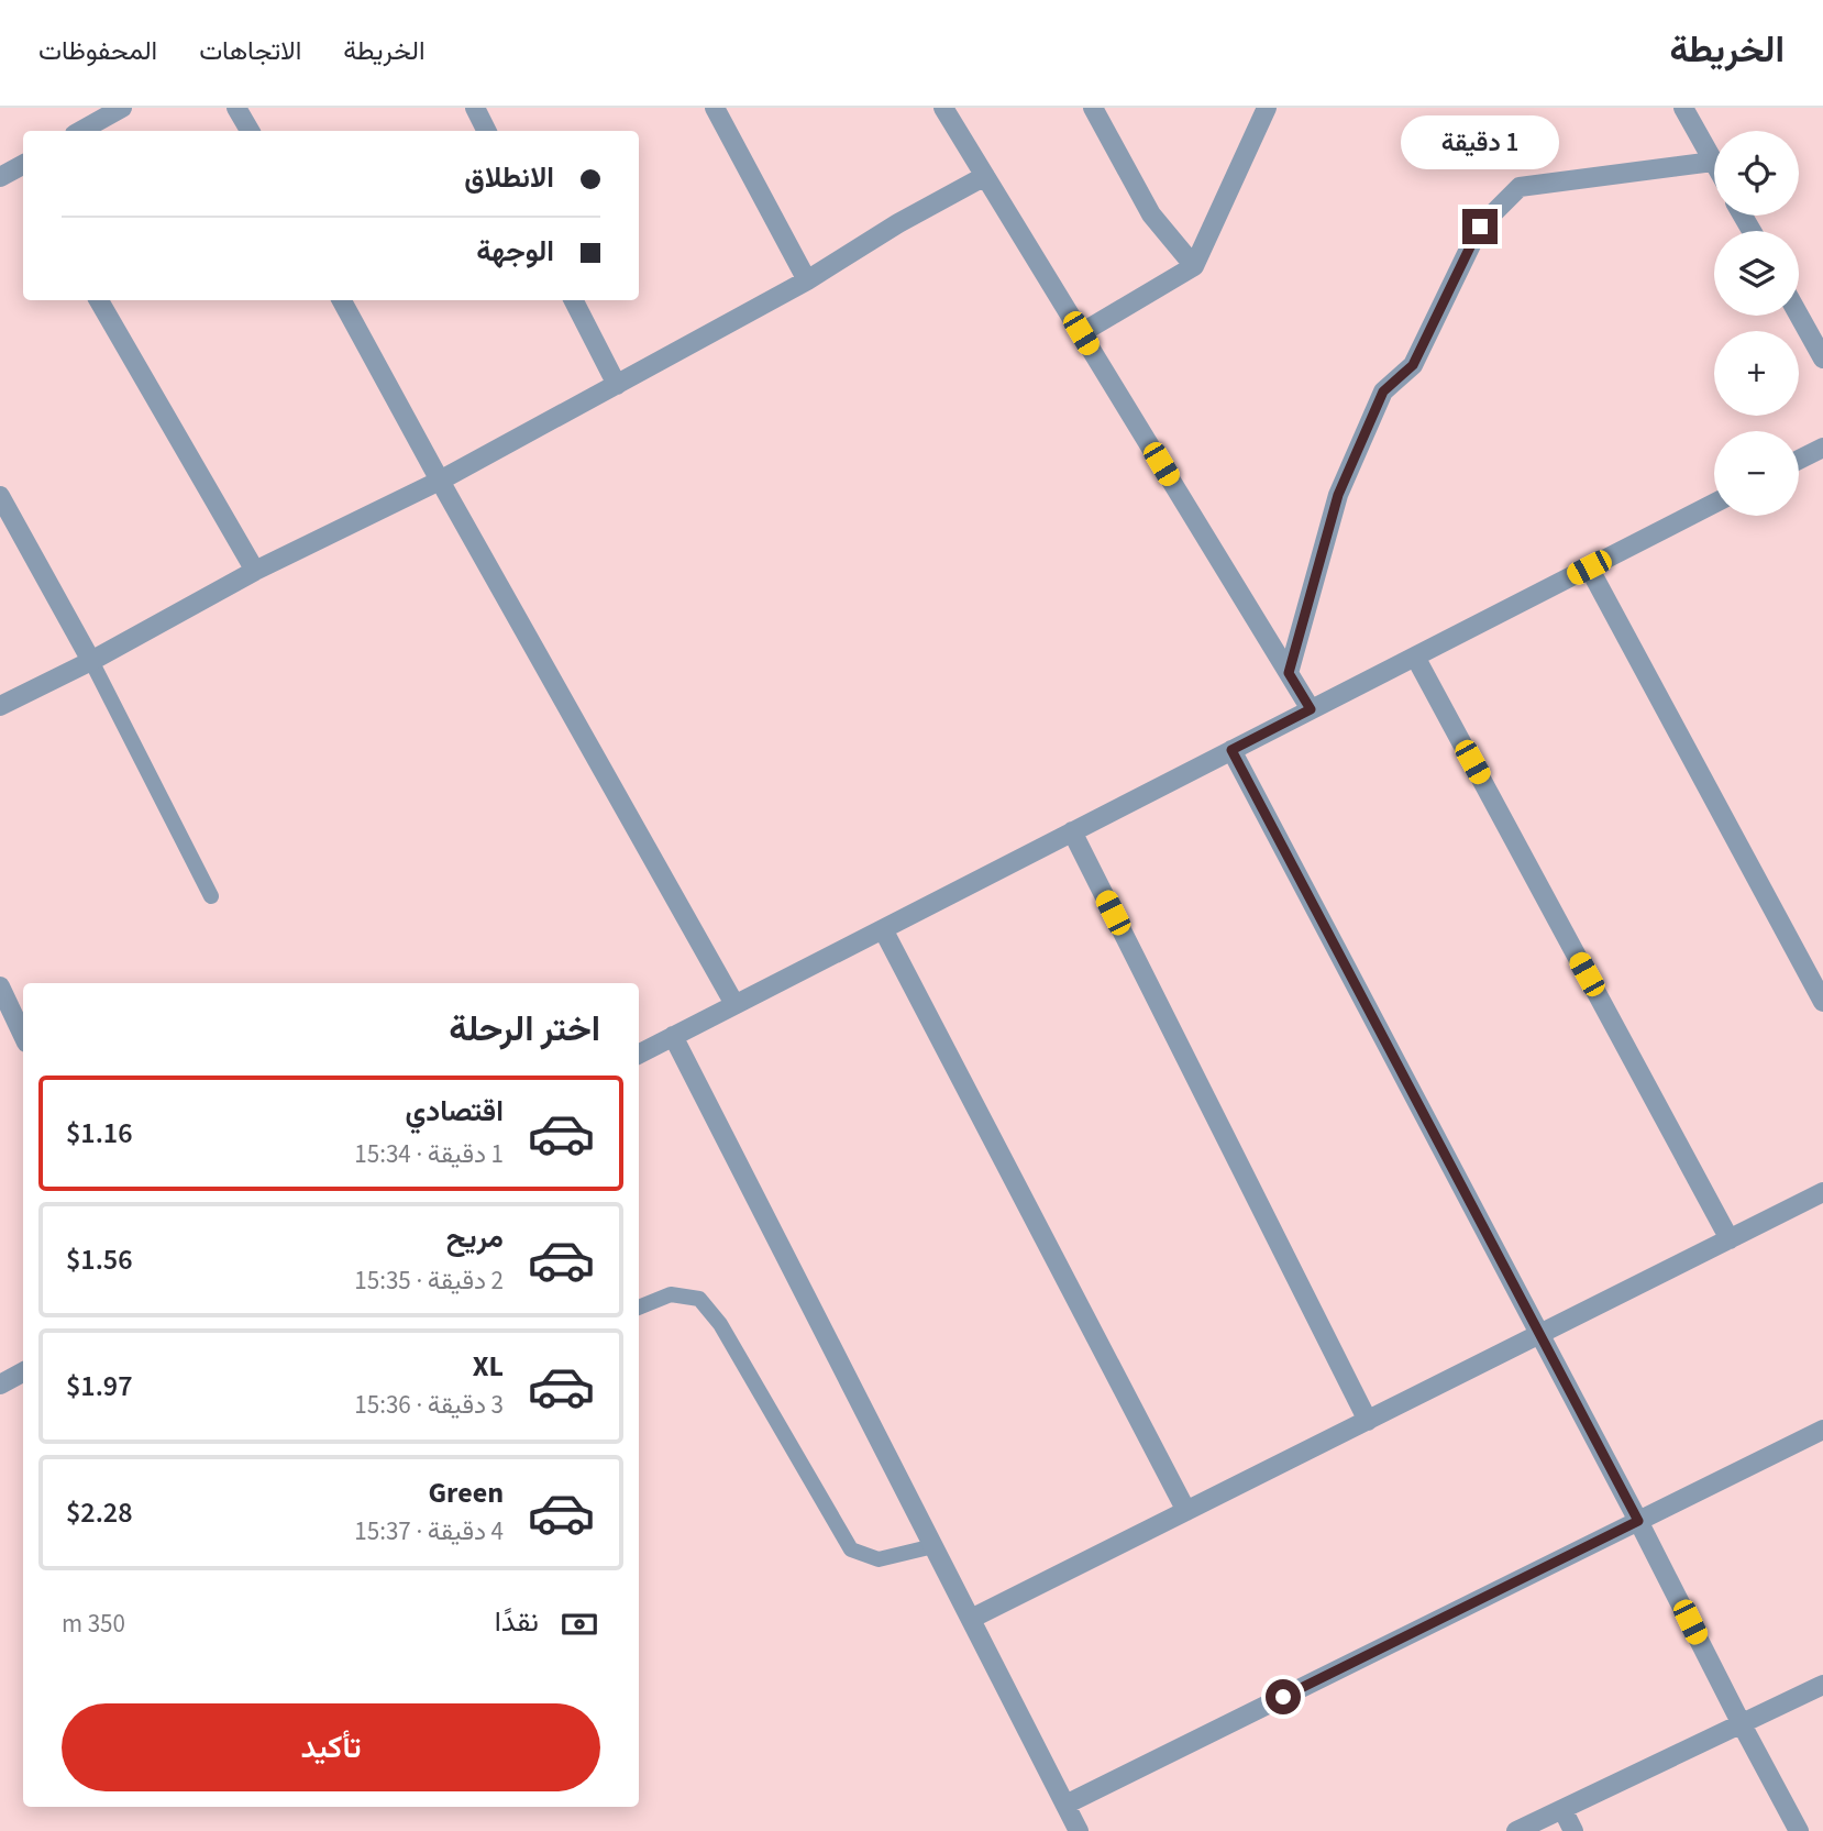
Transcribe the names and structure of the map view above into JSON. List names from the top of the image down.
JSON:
{
  "page": {
    "header": "الخريطة",
    "nav": ["الخريطة", "الاتجاهات", "المحفوظات"],
    "bubble": "1 دقيقة",
    "map_buttons": ["+", "−"],
    "banner": ["الانطلاق", "الوجهة"],
    "heading": "اختر الرحلة",
    "list": [
      {
        "name": "اقتصادي",
        "note": "1 دقيقة · 15:34",
        "value": "$1.16"
      },
      {
        "name": "مريح",
        "note": "2 دقيقة · 15:35",
        "value": "$1.56"
      },
      {
        "name": "XL",
        "note": "3 دقيقة · 15:36",
        "value": "$1.97"
      },
      {
        "name": "Green",
        "note": "4 دقيقة · 15:37",
        "value": "$2.28"
      }
    ],
    "pay": ["نقدًا", "350 m"],
    "buttons": "تأكيد"
  }
}
